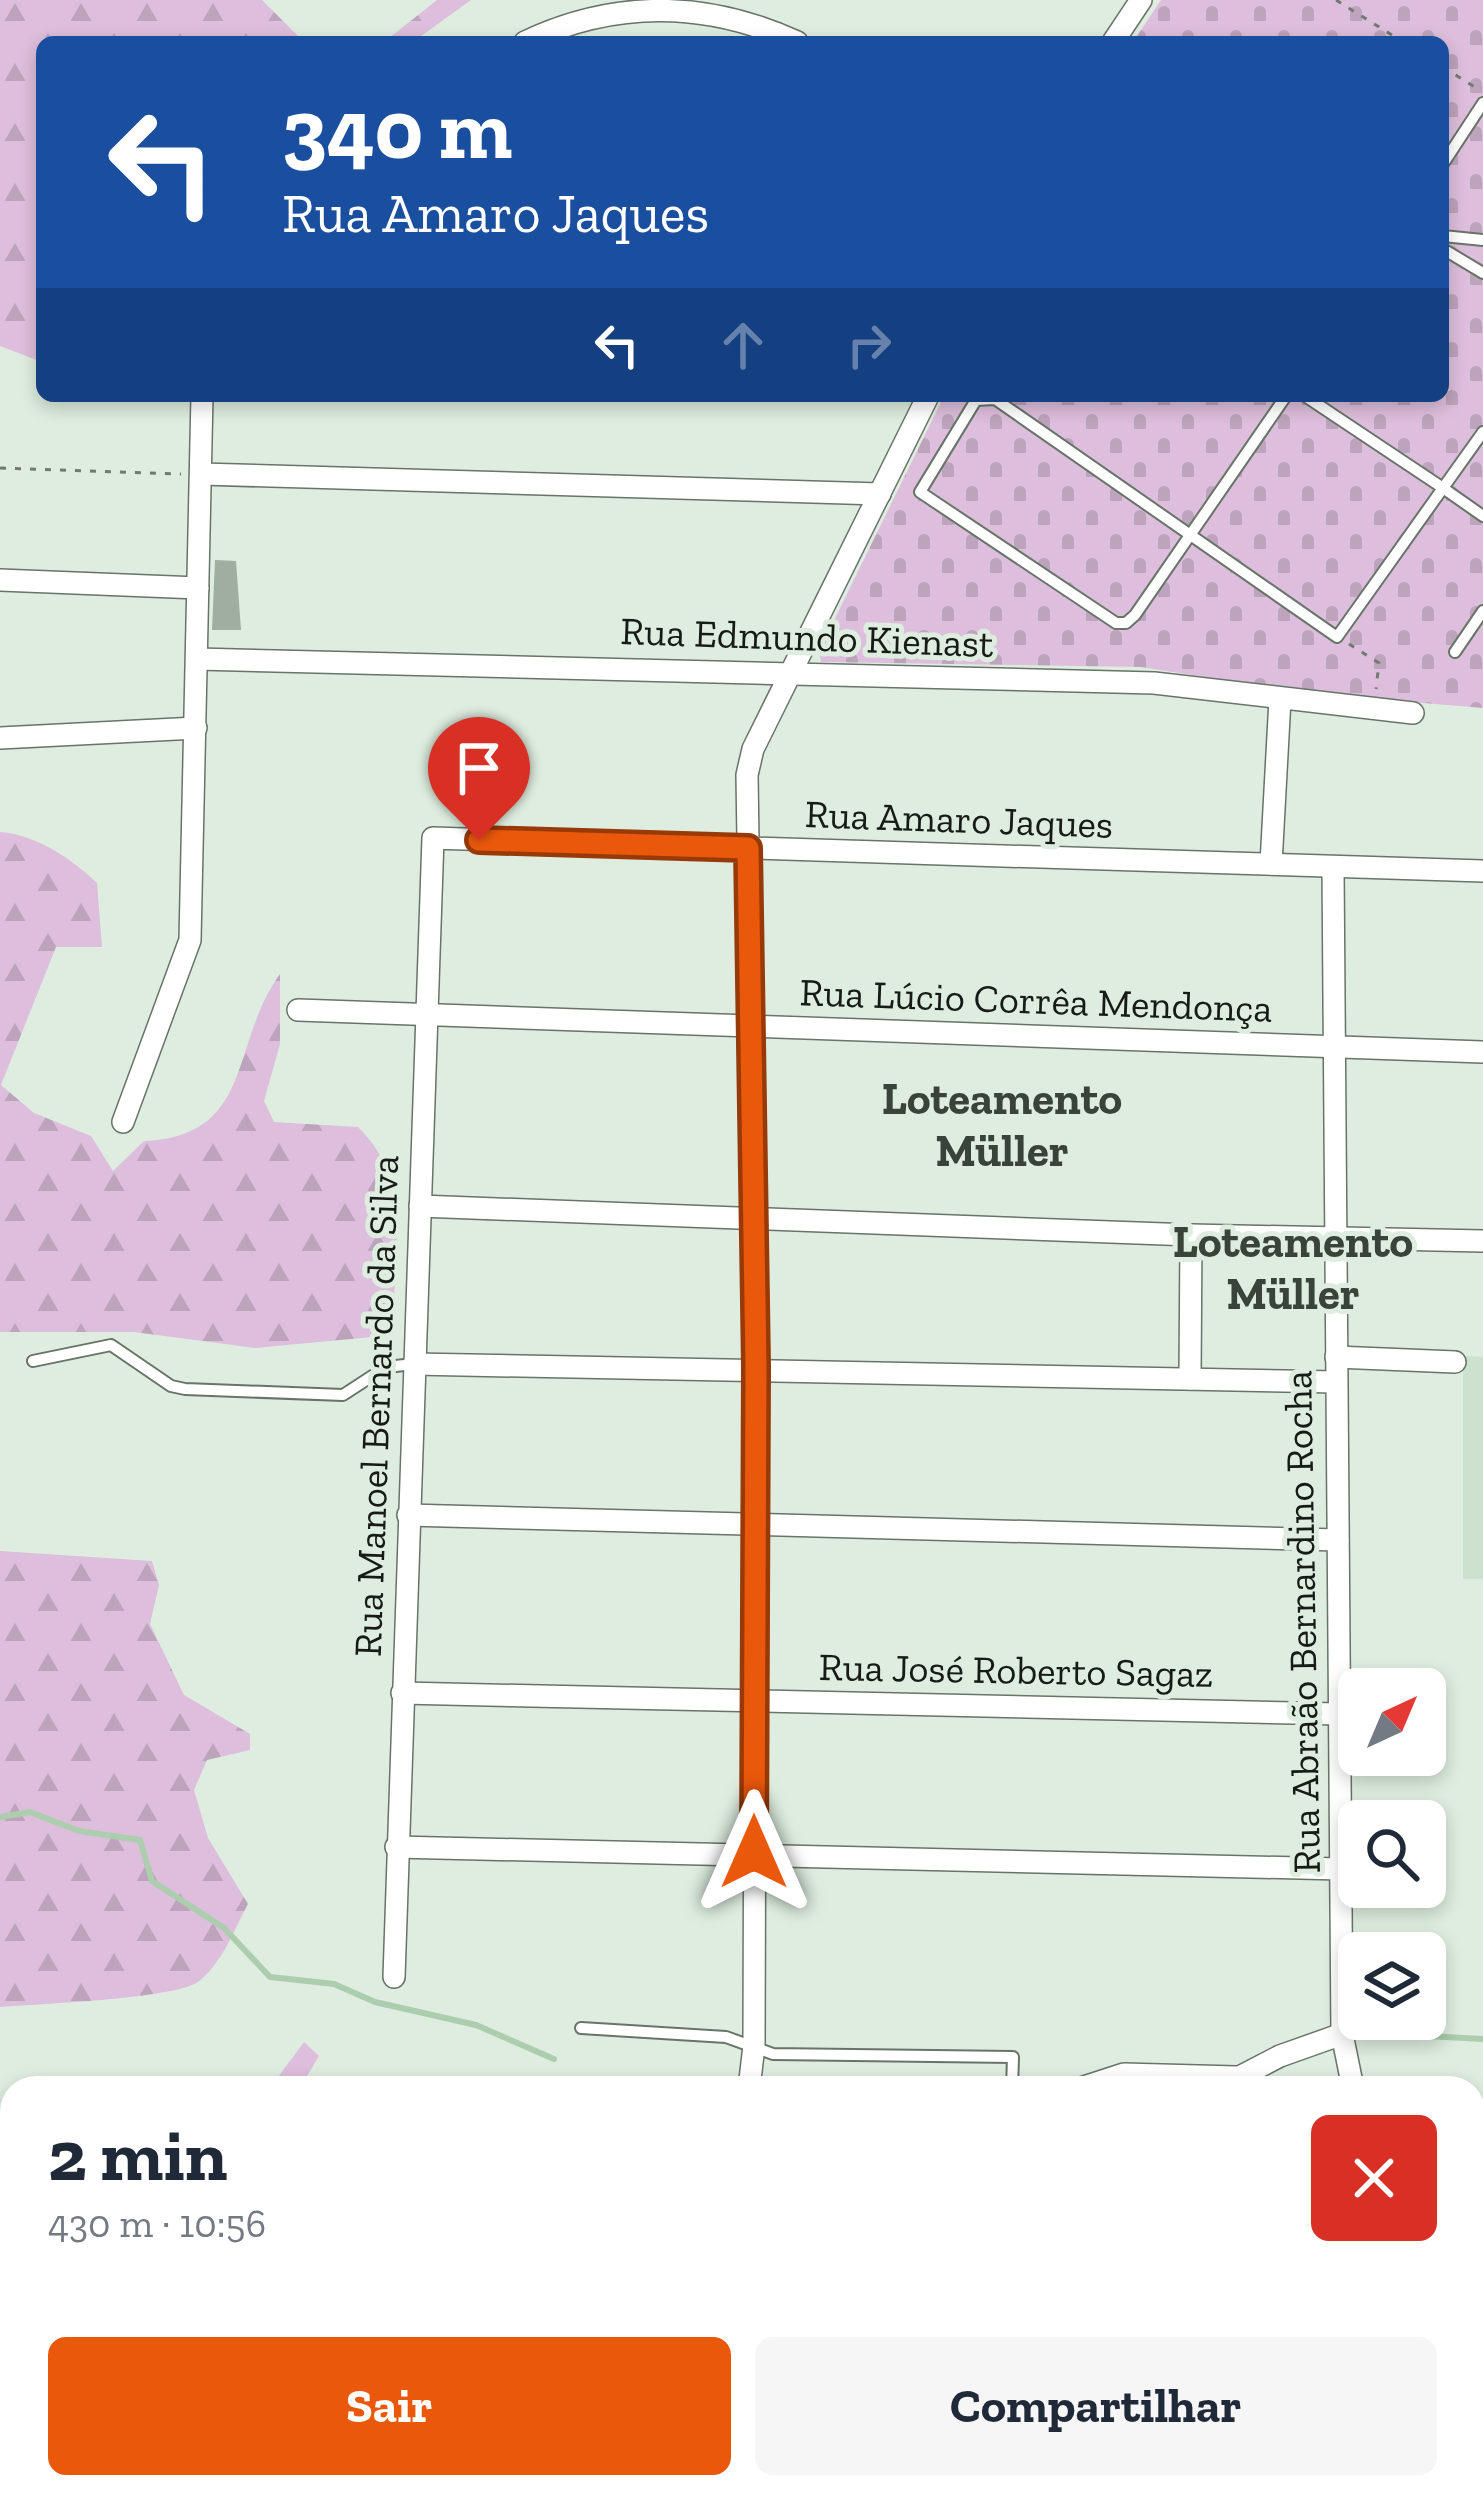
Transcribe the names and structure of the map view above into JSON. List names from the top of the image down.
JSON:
{
  "streets": {
    "street": [
      "Rua Edmundo Kienast",
      "Rua Amaro Jaques",
      "Rua Lúcio Corrêa Mendonça",
      "Rua Manoel Bernardo da Silva",
      "Rua Abraão Bernardino Rocha",
      "Rua José Roberto Sagaz"
    ]
  },
  "crossings": [
    ["Rua Amaro Jaques", "Rua Manoel Bernardo da Silva"],
    ["Rua Amaro Jaques", "Rua Abraão Bernardino Rocha"],
    ["Rua Lúcio Corrêa Mendonça", "Rua Manoel Bernardo da Silva"],
    ["Rua Lúcio Corrêa Mendonça", "Rua Abraão Bernardino Rocha"],
    ["Rua Manoel Bernardo da Silva", "Rua José Roberto Sagaz"]
  ],
  "districts": ["Loteamento Müller", "Loteamento Müller"],
  "north": "top right",
  "page": {
    "turn": ["340 m", "Rua Amaro Jaques"],
    "heading": ["2 min", "430 m · 10:56"],
    "buttons": ["Sair", "Compartilhar"]
  }
}
